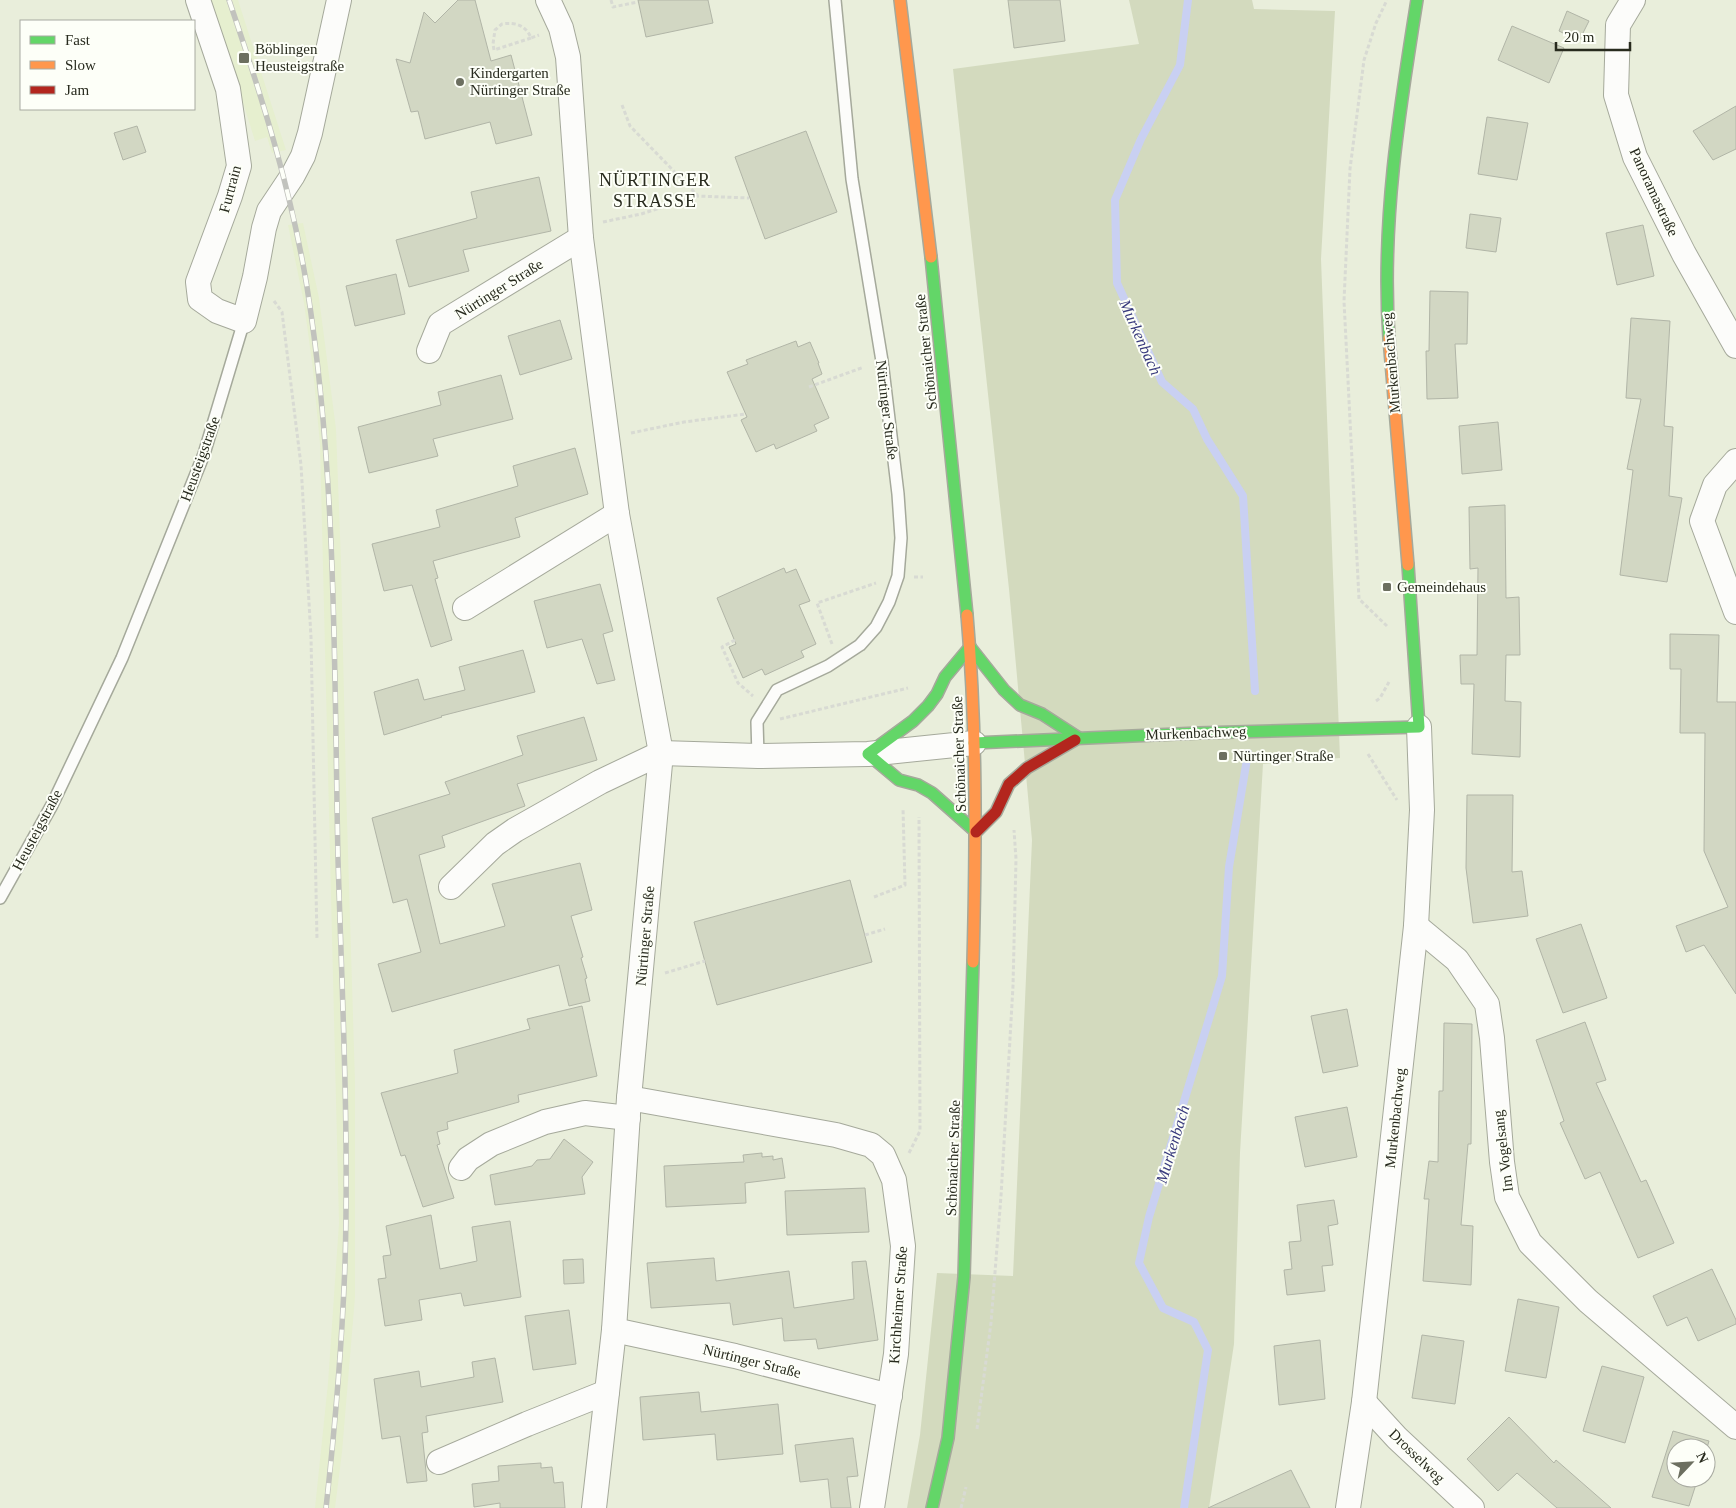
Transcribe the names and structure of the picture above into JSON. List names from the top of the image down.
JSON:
{
  "streets": {
    "main road": ["Schönaicher Straße", "Murkenbachweg"],
    "street": [
      "Furtrain",
      "Panoramastraße",
      "Nürtinger Straße",
      "Heusteigstraße",
      "Im Vogelsang",
      "Kirchheimer Straße",
      "Drosselweg"
    ]
  },
  "crossings": [
    ["Furtrain", "Heusteigstraße"],
    ["Nürtinger Straße", "Kirchheimer Straße"],
    ["Schönaicher Straße", "Murkenbachweg"],
    ["Murkenbachweg", "Im Vogelsang"],
    ["Murkenbachweg", "Drosselweg"]
  ],
  "districts": ["NÜRTINGER STRASSE"],
  "water": ["Murkenbach"],
  "places": {
    "transit": ["Böblingen Heusteigstraße", "Gemeindehaus", "Nürtinger Straße"],
    "other": ["Kindergarten Nürtinger Straße"]
  },
  "legend": ["Fast", "Slow", "Jam"],
  "scale_bar": "20 m",
  "north": "top right"
}
